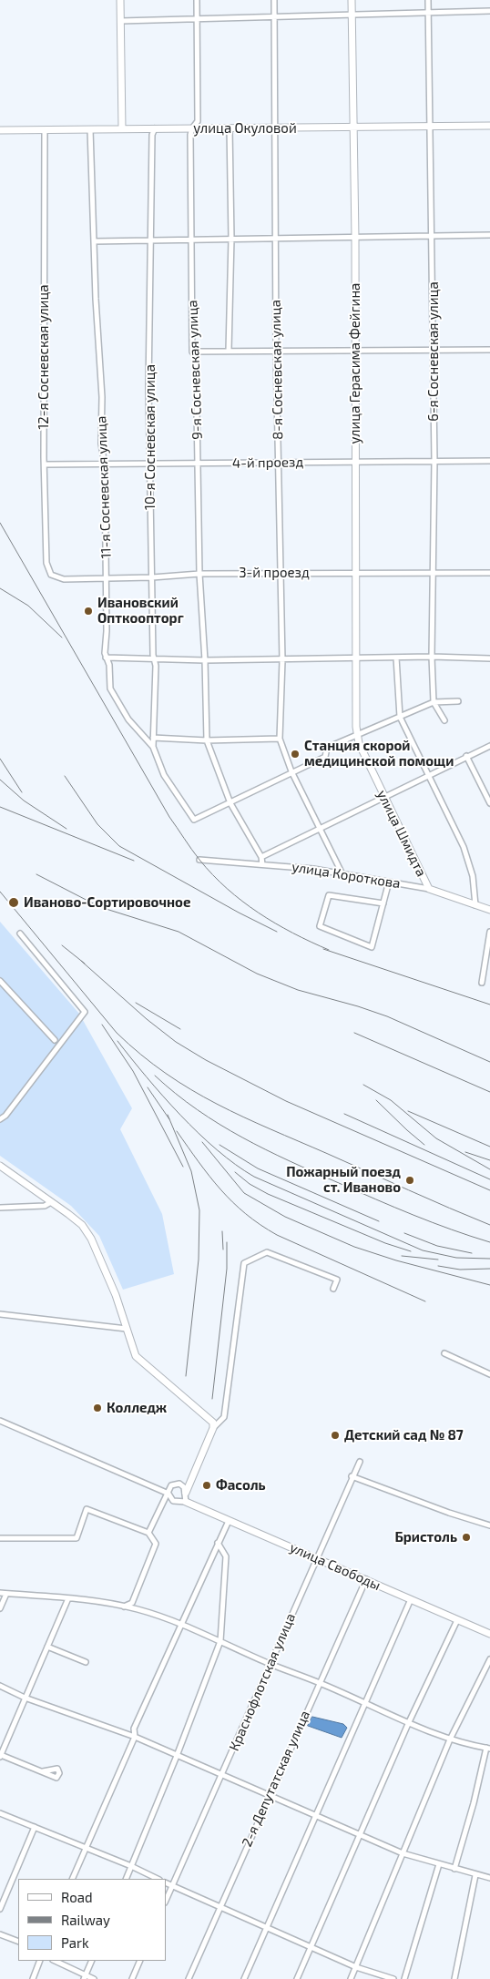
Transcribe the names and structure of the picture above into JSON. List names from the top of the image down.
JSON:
{
  "streets": {
    "street": [
      "улица Окуловой",
      "6-я Сосневская улица",
      "12-я Сосневская улица",
      "улица Герасима Фейгина",
      "9-я Сосневская улица",
      "8-я Сосневская улица",
      "10-я Сосневская улица",
      "4-й проезд",
      "11-я Сосневская улица",
      "3-й проезд",
      "улица Шмидта",
      "улица Короткова",
      "улица Свободы",
      "Краснофлотская улица",
      "2-я Депутатская улица"
    ]
  },
  "crossings": [
    ["улица Окуловой", "6-я Сосневская улица"],
    ["улица Окуловой", "12-я Сосневская улица"],
    ["улица Окуловой", "улица Герасима Фейгина"],
    ["улица Окуловой", "9-я Сосневская улица"],
    ["улица Окуловой", "8-я Сосневская улица"],
    ["улица Окуловой", "10-я Сосневская улица"],
    ["улица Окуловой", "11-я Сосневская улица"],
    ["6-я Сосневская улица", "4-й проезд"],
    ["6-я Сосневская улица", "3-й проезд"],
    ["12-я Сосневская улица", "4-й проезд"],
    ["12-я Сосневская улица", "3-й проезд"],
    ["улица Герасима Фейгина", "4-й проезд"],
    ["улица Герасима Фейгина", "3-й проезд"],
    ["улица Герасима Фейгина", "улица Шмидта"],
    ["9-я Сосневская улица", "4-й проезд"],
    ["9-я Сосневская улица", "11-я Сосневская улица"],
    ["9-я Сосневская улица", "3-й проезд"],
    ["8-я Сосневская улица", "4-й проезд"],
    ["8-я Сосневская улица", "3-й проезд"],
    ["10-я Сосневская улица", "4-й проезд"],
    ["10-я Сосневская улица", "11-я Сосневская улица"],
    ["10-я Сосневская улица", "3-й проезд"],
    ["4-й проезд", "11-я Сосневская улица"],
    ["11-я Сосневская улица", "3-й проезд"],
    ["улица Шмидта", "улица Короткова"],
    ["улица Свободы", "Краснофлотская улица"],
    ["улица Свободы", "2-я Депутатская улица"]
  ],
  "places": [
    "Ивановский Опткоопторг",
    "Станция скорой медицинской помощи",
    "Иваново-Сортировочное",
    "Пожарный поезд ст. Иваново",
    "Колледж",
    "Детский сад № 87",
    "Фасоль",
    "Бристоль"
  ],
  "legend": ["Road", "Railway", "Park"]
}
